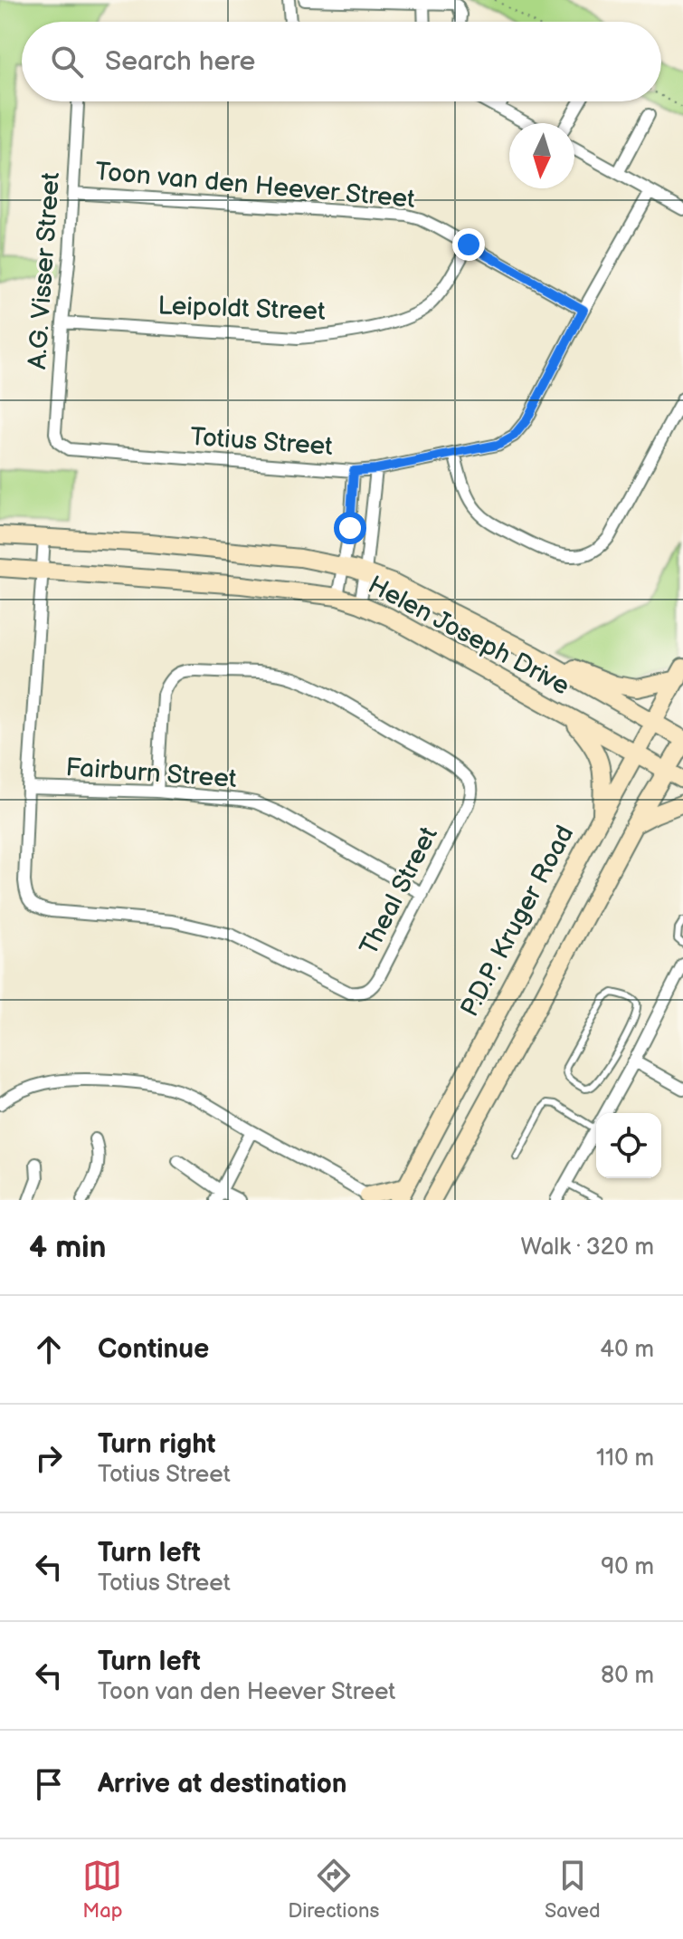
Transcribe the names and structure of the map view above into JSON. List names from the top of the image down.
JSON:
{
  "streets": {
    "street": [
      "Toon van den Heever Street",
      "A.G. Visser Street",
      "Leipoldt Street",
      "Totius Street",
      "Helen Joseph Drive",
      "Fairburn Street",
      "Theal Street",
      "P.D.P. Kruger Road"
    ]
  },
  "crossings": [
    ["Toon van den Heever Street", "A.G. Visser Street"],
    ["Toon van den Heever Street", "Leipoldt Street"],
    ["Toon van den Heever Street", "Totius Street"],
    ["A.G. Visser Street", "Leipoldt Street"],
    ["A.G. Visser Street", "Totius Street"],
    ["Helen Joseph Drive", "P.D.P. Kruger Road"],
    ["Fairburn Street", "Theal Street"]
  ],
  "north": "bottom",
  "page": {
    "search": "Search here",
    "heading": ["4 min", "Walk · 320 m"],
    "list": [
      ["Continue", "40 m"],
      ["Turn right", "Totius Street", "110 m"],
      ["Turn left", "Totius Street", "90 m"],
      ["Turn left", "Toon van den Heever Street", "80 m"],
      "Arrive at destination"
    ],
    "nav": ["Map", "Directions", "Saved"]
  }
}
